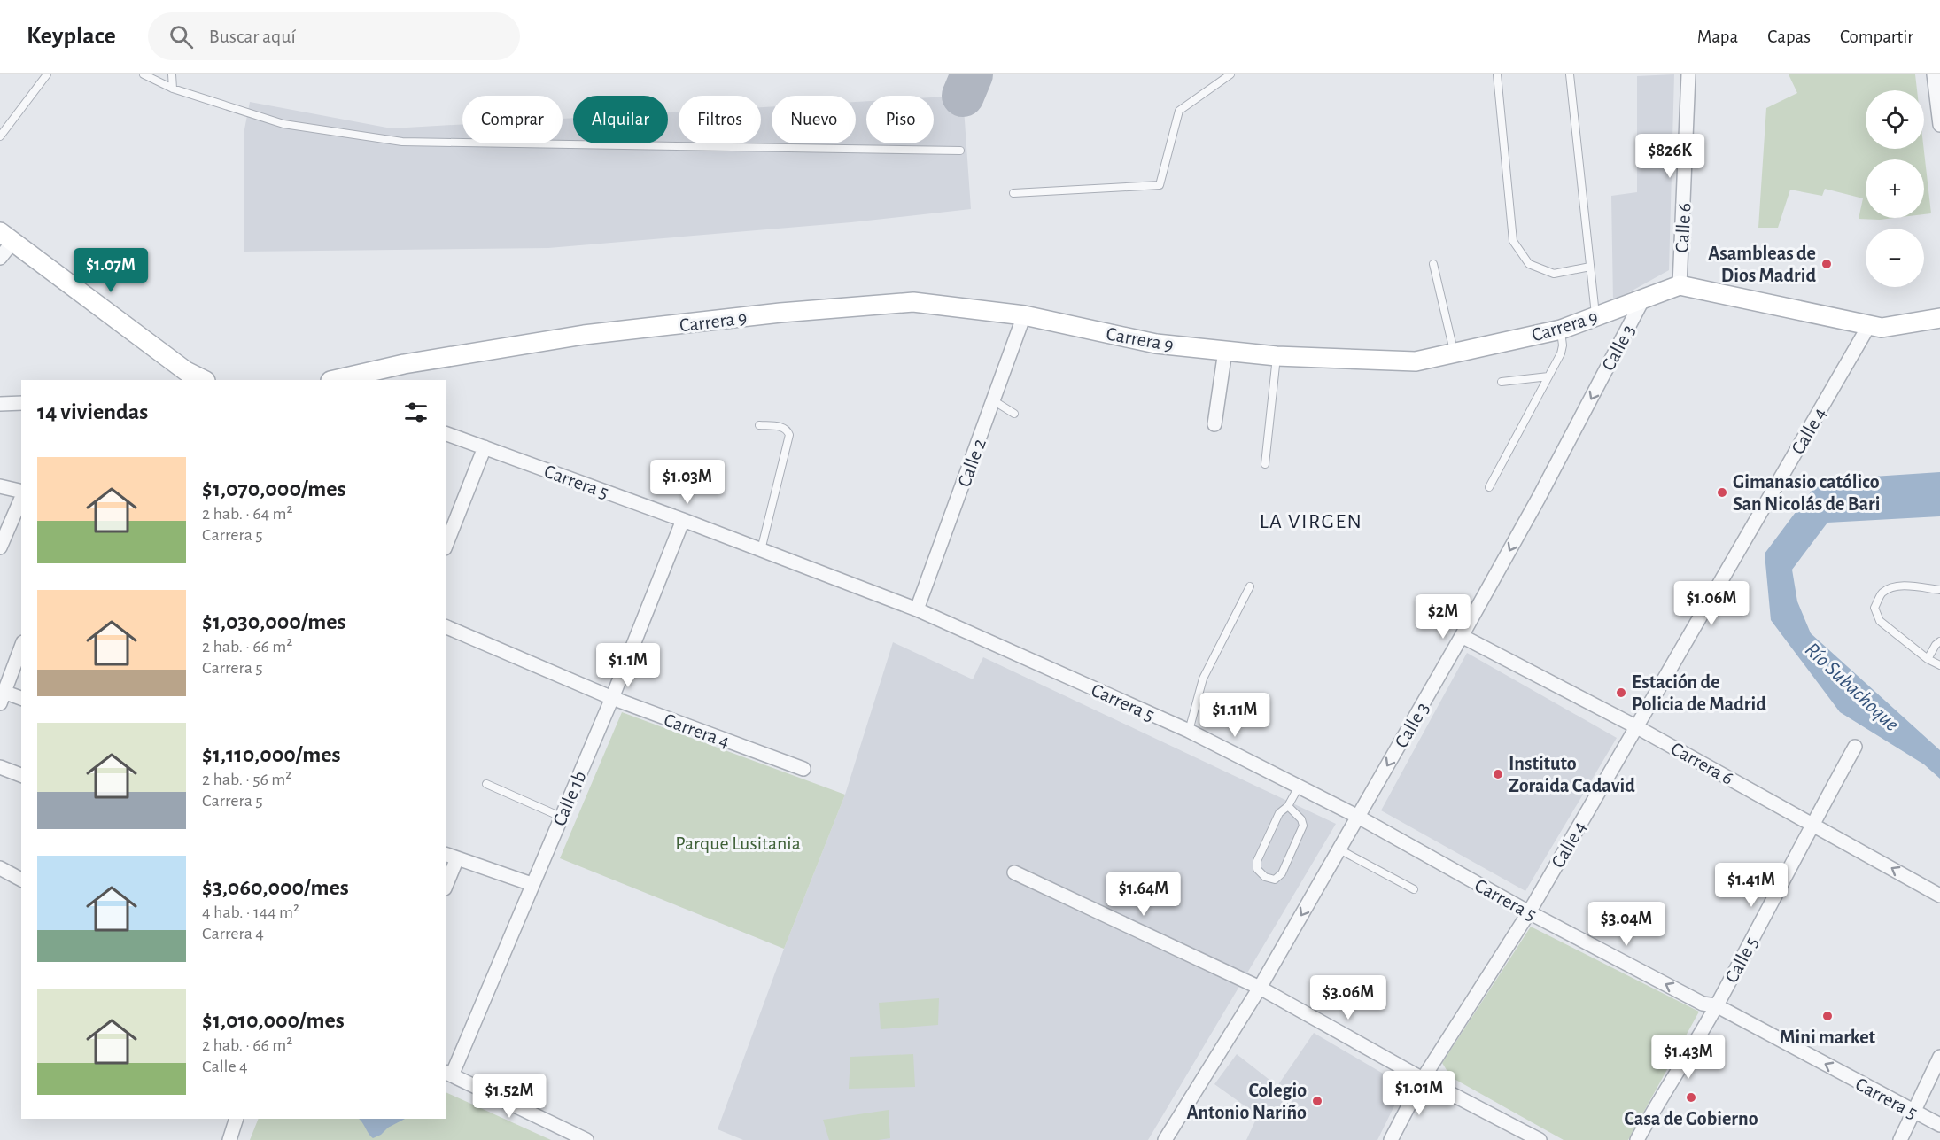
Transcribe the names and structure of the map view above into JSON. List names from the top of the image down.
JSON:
{
  "streets": {
    "street": [
      "Calle 6",
      "Carrera 9",
      "Calle 3",
      "Calle 4",
      "Calle 2",
      "Carrera 5",
      "Carrera 4",
      "Carrera 6",
      "Calle 1b",
      "Calle 5"
    ]
  },
  "crossings": [
    ["Calle 6", "Carrera 9"],
    ["Carrera 9", "Calle 3"],
    ["Carrera 9", "Calle 2"],
    ["Calle 3", "Carrera 5"],
    ["Calle 3", "Carrera 6"],
    ["Calle 4", "Carrera 5"],
    ["Calle 4", "Carrera 6"],
    ["Calle 2", "Carrera 5"],
    ["Carrera 5", "Calle 1b"],
    ["Carrera 5", "Calle 5"],
    ["Carrera 4", "Calle 1b"],
    ["Carrera 6", "Calle 5"]
  ],
  "one_way": ["Calle 3"],
  "districts": ["LA VIRGEN"],
  "water": ["Río Subachoque"],
  "parks": ["Parque Lusitania"],
  "places": [
    "Asambleas de Dios Madrid",
    "Gimanasio católico San Nicolás de Bari",
    "Estación de Policia de Madrid",
    "Instituto Zoraida Cadavid",
    "Mini market",
    "Casa de Gobierno",
    "Colegio Antonio Nariño"
  ],
  "page": {
    "header": "Keyplace",
    "search": "Buscar aquí",
    "nav": ["Mapa", "Capas", "Compartir"],
    "map_buttons": ["+", "−"],
    "chip": [
      "Comprar",
      "Alquilar",
      "Filtros",
      "Nuevo",
      "Piso"
    ],
    "price": [
      "$826K",
      "$1.07M",
      "$1.03M",
      "$1.06M",
      "$2M",
      "$1.1M",
      "$1.11M",
      "$1.41M",
      "$1.64M",
      "$3.04M",
      "$3.06M",
      "$1.43M",
      "$1.01M",
      "$1.52M"
    ],
    "heading": "14 viviendas",
    "list": [
      {
        "name": "$1,070,000/mes",
        "note": "2 hab. · 64 m² · Carrera 5"
      },
      {
        "name": "$1,030,000/mes",
        "note": "2 hab. · 66 m² · Carrera 5"
      },
      {
        "name": "$1,110,000/mes",
        "note": "2 hab. · 56 m² · Carrera 5"
      },
      {
        "name": "$3,060,000/mes",
        "note": "4 hab. · 144 m² · Carrera 4"
      },
      {
        "name": "$1,010,000/mes",
        "note": "2 hab. · 66 m² · Calle 4"
      }
    ]
  }
}
